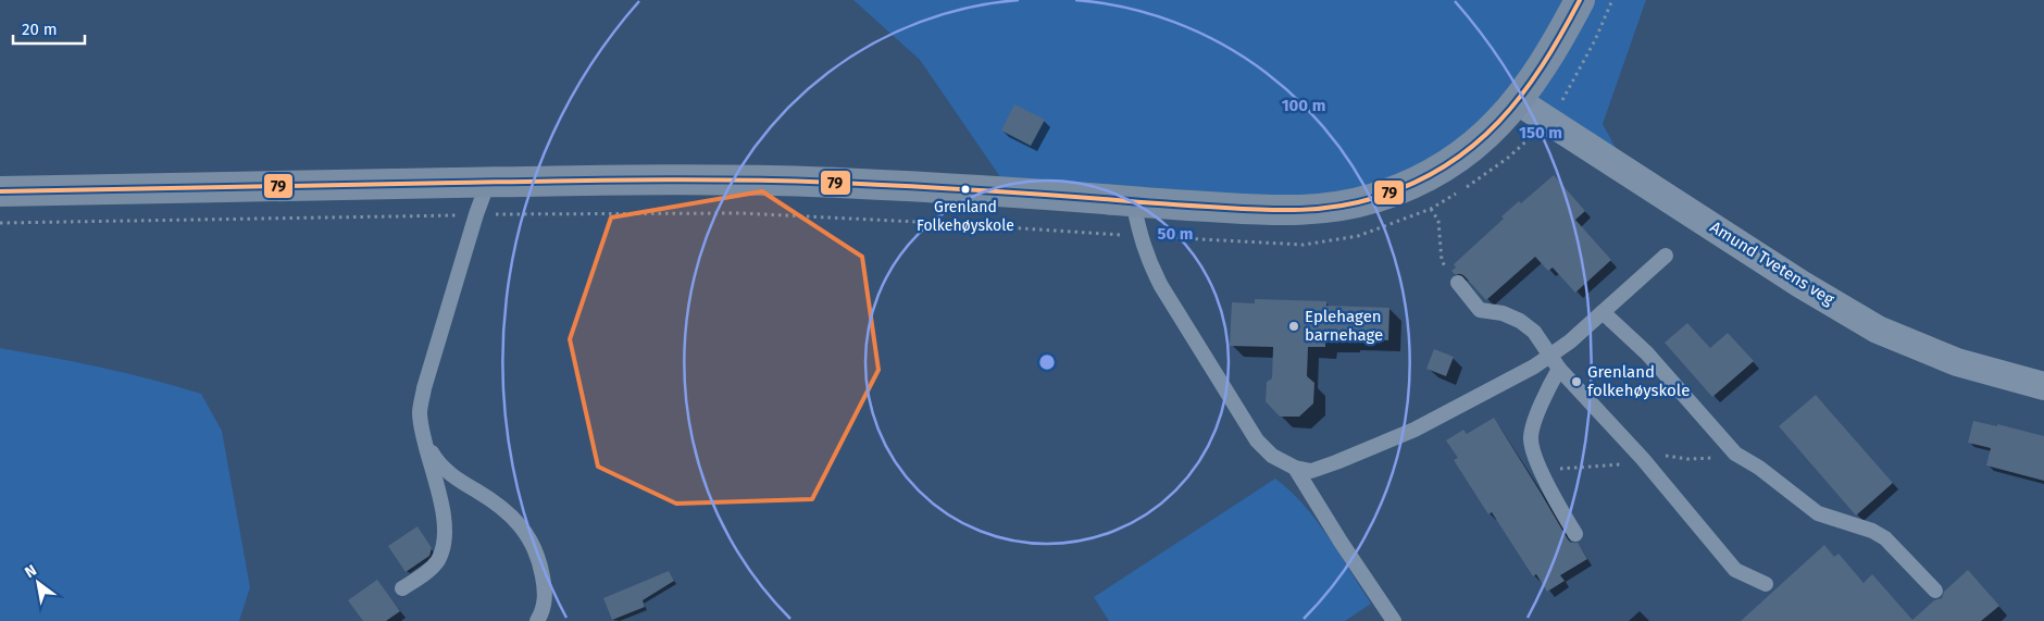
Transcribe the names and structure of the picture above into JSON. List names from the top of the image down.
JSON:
{
  "streets": {
    "street": ["Amund Tvetens veg"]
  },
  "places": ["Grenland Folkehøyskole", "Eplehagen barnehage", "Grenland folkehøyskole"],
  "lines": ["transit line 79"],
  "scale_bar": "20 m",
  "north": "top left",
  "rings": ["100 m", "150 m", "50 m"]
}
